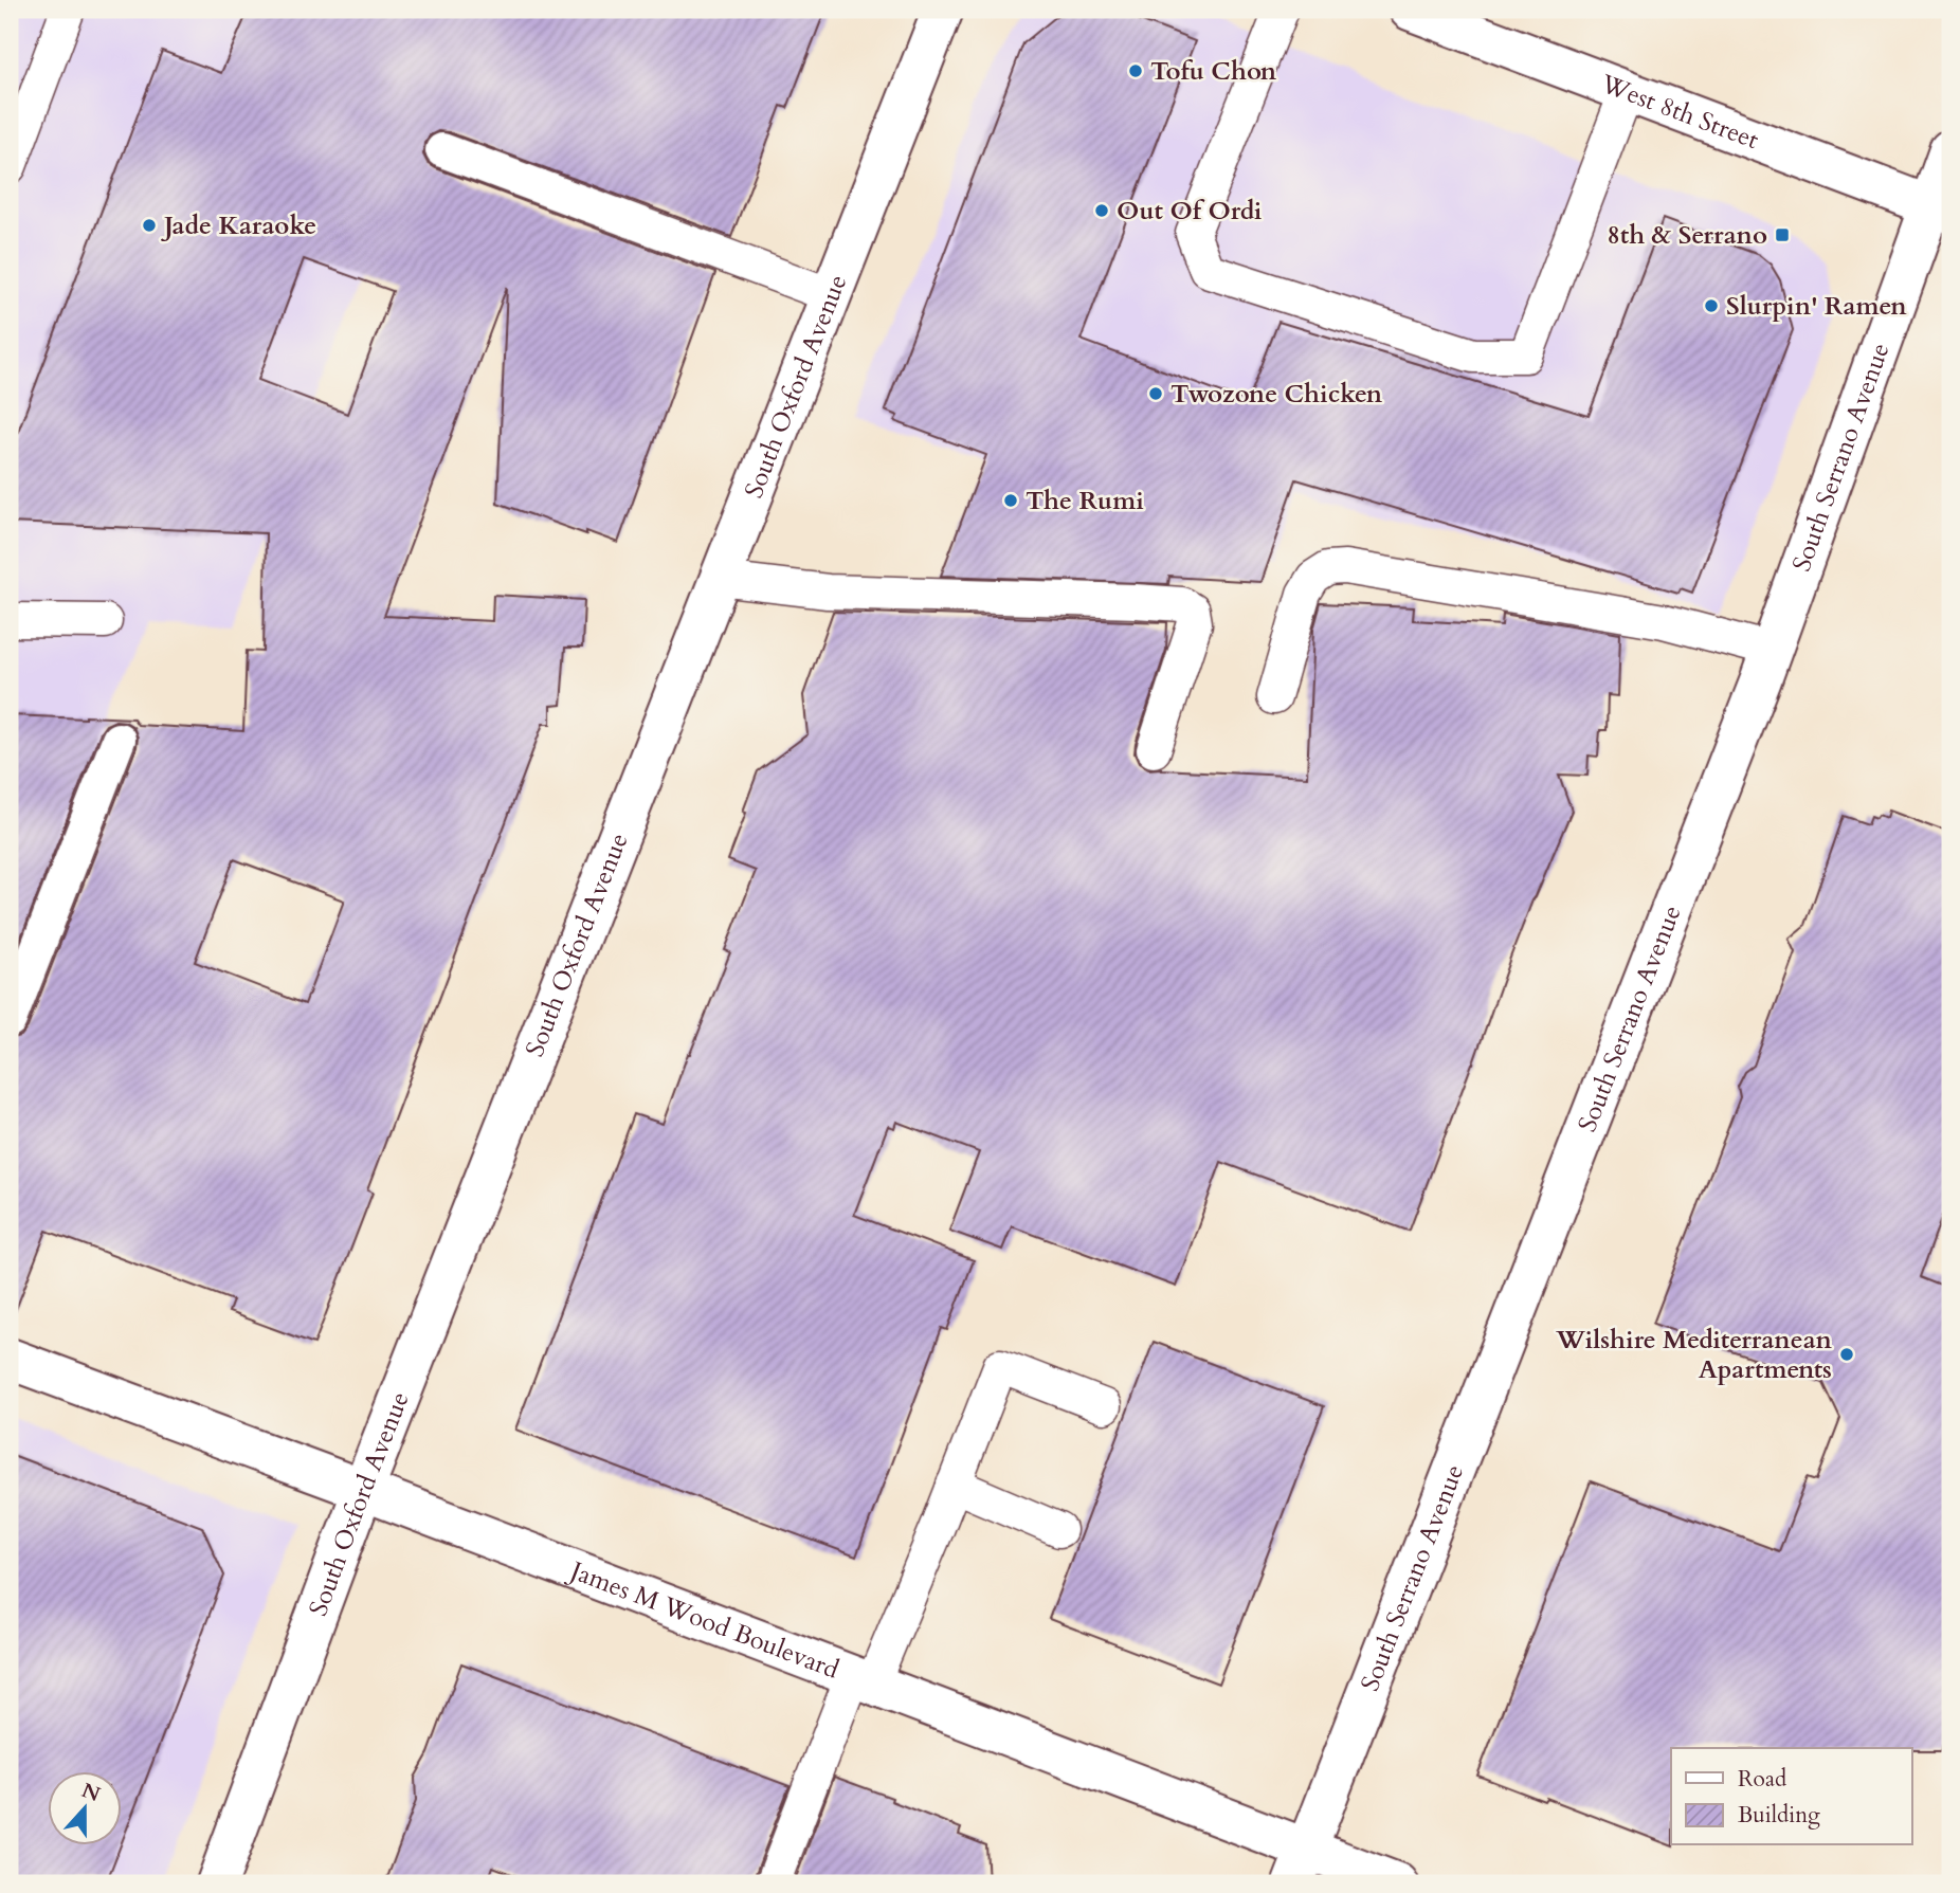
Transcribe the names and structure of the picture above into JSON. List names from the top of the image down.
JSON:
{
  "streets": {
    "street": [
      "West 8th Street",
      "South Oxford Avenue",
      "South Serrano Avenue",
      "James M Wood Boulevard"
    ]
  },
  "crossings": [
    ["West 8th Street", "South Serrano Avenue"],
    ["South Oxford Avenue", "James M Wood Boulevard"],
    ["South Serrano Avenue", "James M Wood Boulevard"]
  ],
  "places": {
    "other": [
      "Tofu Chon",
      "Out Of Ordi",
      "Jade Karaoke",
      "Slurpin' Ramen",
      "Twozone Chicken",
      "The Rumi",
      "Wilshire Mediterranean Apartments"
    ],
    "transit": ["8th & Serrano"]
  },
  "legend": ["Road", "Building"],
  "north": "top"
}
